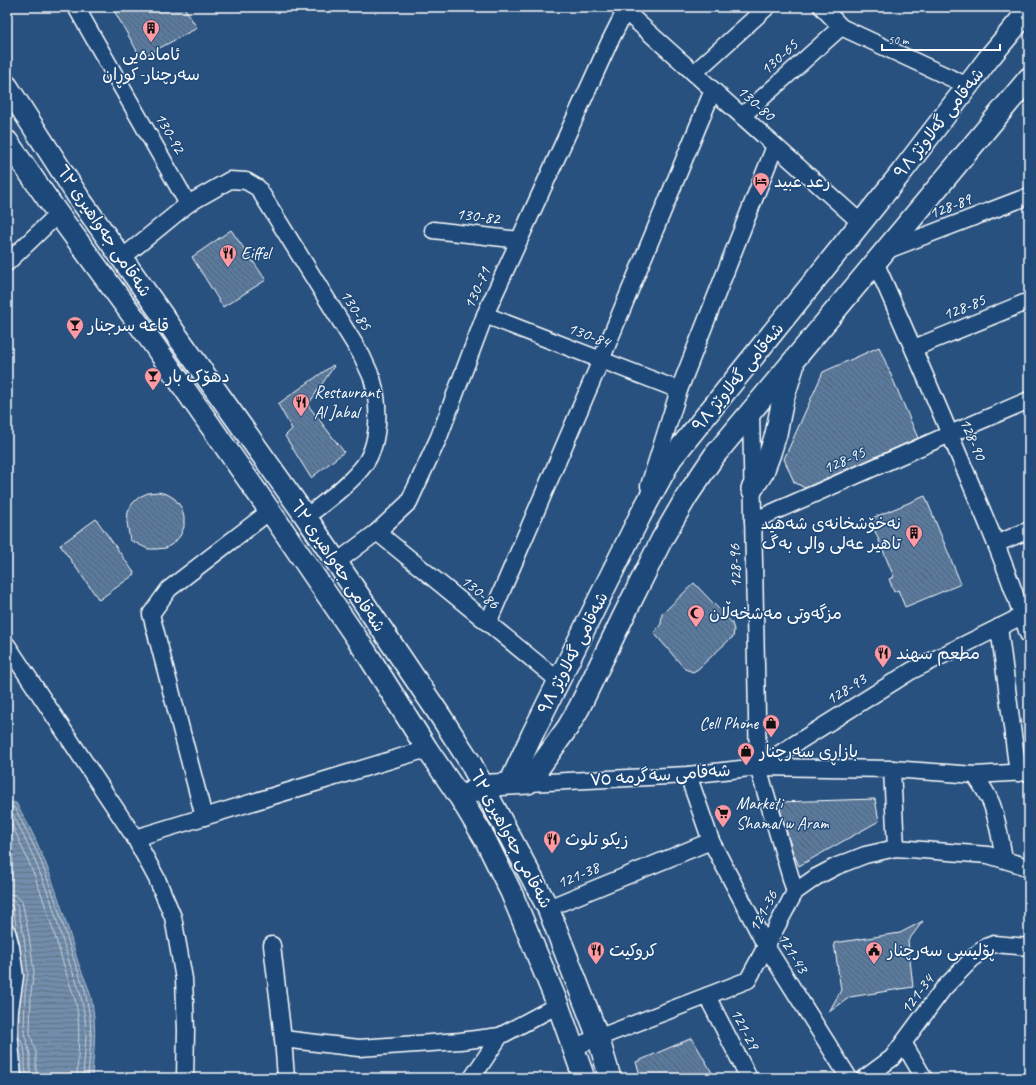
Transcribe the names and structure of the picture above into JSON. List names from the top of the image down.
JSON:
{
  "streets": {
    "main road": ["شەقامی گەلاوێژ ٩٨", "شەقامی جەواهیری ٦٣", "شەقامی سەگرمە ٧٥"],
    "street": [
      "130-65",
      "130-80",
      "130-92",
      "128-89",
      "130-82",
      "130-71",
      "128-85",
      "130-85",
      "130-84",
      "128-90",
      "128-95",
      "128-96",
      "130-86",
      "128-93",
      "121-38",
      "121-36",
      "121-43",
      "121-34",
      "121-29"
    ]
  },
  "crossings": [
    ["130-65", "130-80"],
    ["130-80", "شەقامی گەلاوێژ ٩٨"],
    ["130-80", "130-71"],
    ["شەقامی گەلاوێژ ٩٨", "128-89"],
    ["شەقامی گەلاوێژ ٩٨", "128-90"],
    ["شەقامی گەلاوێژ ٩٨", "128-96"],
    ["شەقامی گەلاوێژ ٩٨", "130-86"],
    ["شەقامی گەلاوێژ ٩٨", "شەقامی سەگرمە ٧٥"],
    ["130-92", "130-85"],
    ["128-89", "128-90"],
    ["130-82", "130-71"],
    ["شەقامی جەواهیری ٦٣", "130-71"],
    ["شەقامی جەواهیری ٦٣", "130-85"],
    ["شەقامی جەواهیری ٦٣", "شەقامی سەگرمە ٧٥"],
    ["شەقامی جەواهیری ٦٣", "121-38"],
    ["شەقامی جەواهیری ٦٣", "121-36"],
    ["130-71", "130-84"],
    ["130-71", "130-86"],
    ["128-85", "128-90"],
    ["128-90", "128-95"],
    ["128-90", "128-93"],
    ["128-95", "128-96"],
    ["128-96", "128-93"],
    ["128-96", "شەقامی سەگرمە ٧٥"],
    ["128-96", "121-36"],
    ["128-93", "شەقامی سەگرمە ٧٥"],
    ["شەقامی سەگرمە ٧٥", "121-43"],
    ["121-38", "121-43"],
    ["121-36", "121-43"],
    ["121-36", "121-29"]
  ],
  "places": {
    "building": ["ئامادەیی سەرچنار-کوڕان", "نەخۆشخانەی شەهید تاهیر عەلی والی بەگ"],
    "hotel": ["رعد عبيد"],
    "restaurant": [
      "Eiffel",
      "Restaurant Al Jabal",
      "مطعم سهند",
      "زيكو تلوث",
      "كروكيت"
    ],
    "bar": ["قاعه سرجنار", "دهۆک بار"],
    "mosque": ["مزگەوتی مەشخەڵان"],
    "shop": ["Cell Phone", "بازاڕی سەرچنار"],
    "supermarket": ["Marketi Shamal w Aram"],
    "public building": ["پۆلیسی سەرچنار"]
  },
  "scale_bar": "50 m"
}
